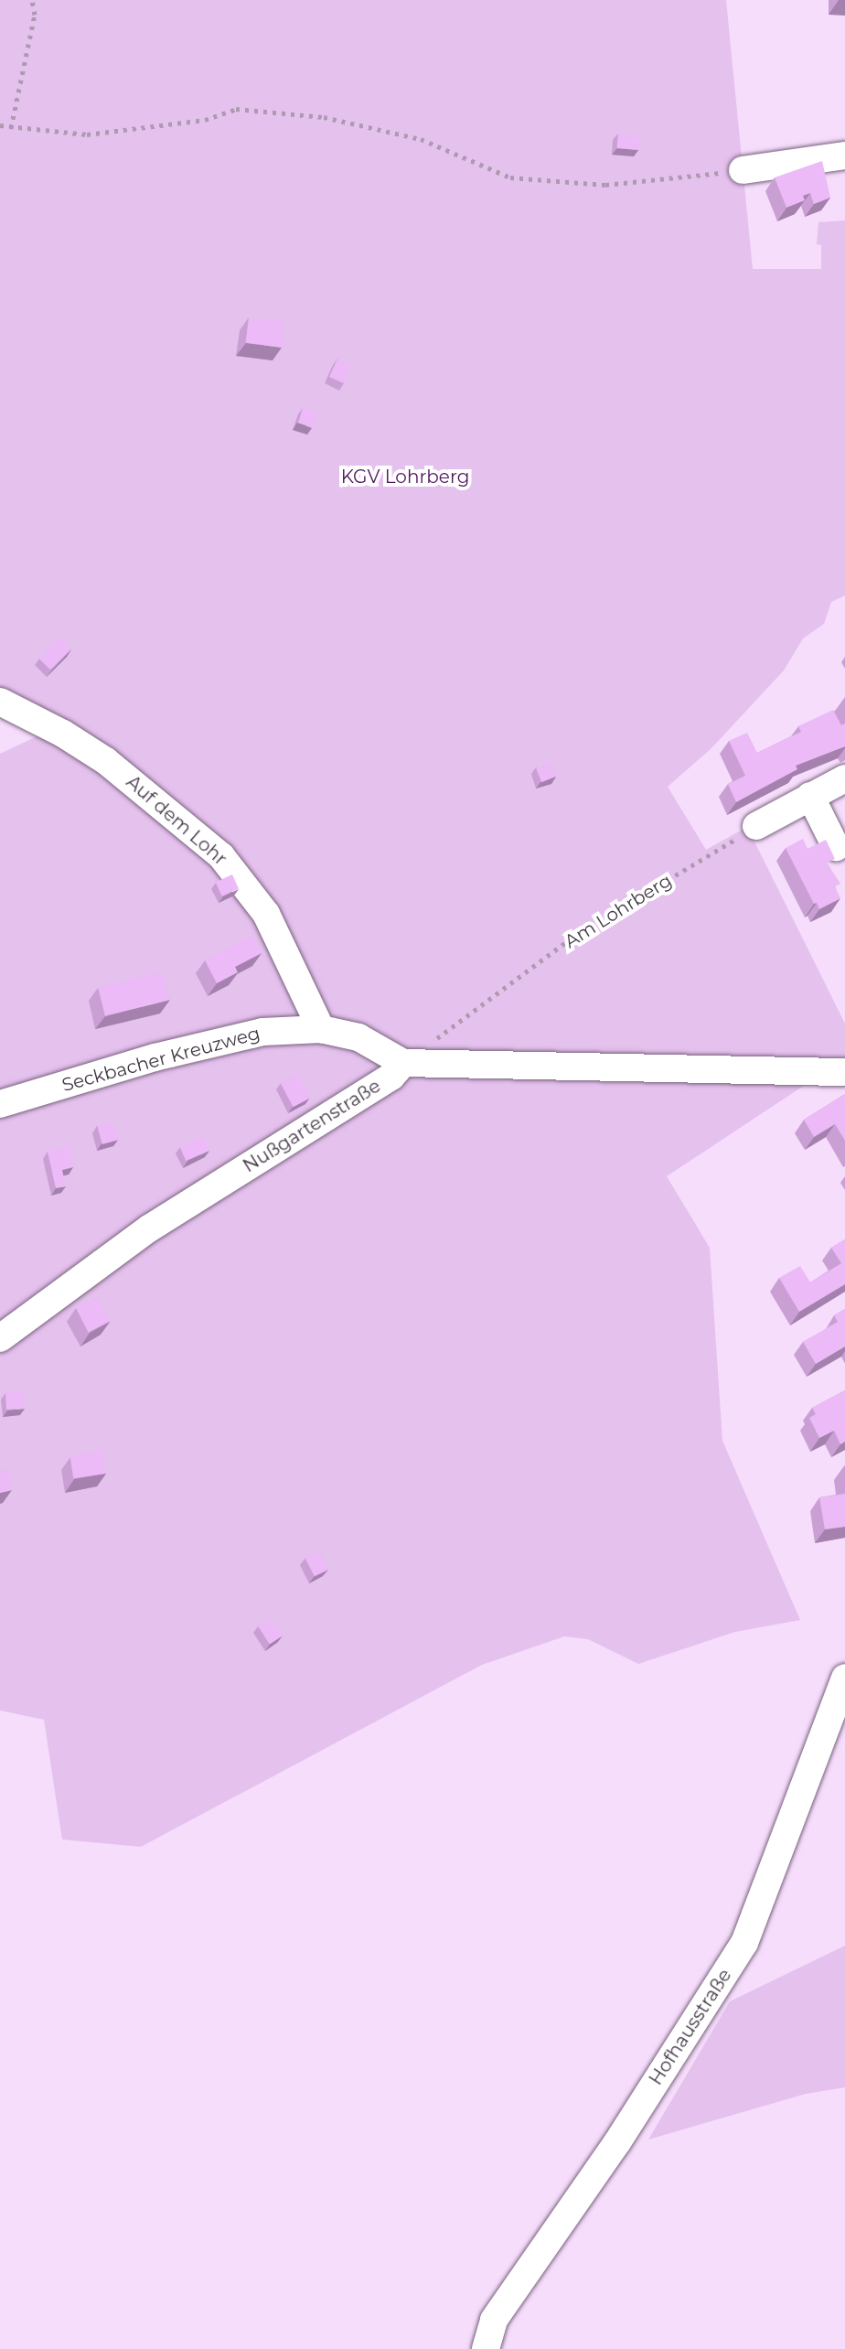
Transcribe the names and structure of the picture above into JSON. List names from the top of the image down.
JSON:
{
  "streets": {
    "street": [
      "Auf dem Lohr",
      "Seckbacher Kreuzweg",
      "Nußgartenstraße",
      "Hofhausstraße"
    ],
    "path": ["Am Lohrberg"]
  },
  "crossings": [
    ["Auf dem Lohr", "Seckbacher Kreuzweg"],
    ["Am Lohrberg", "Seckbacher Kreuzweg"],
    ["Am Lohrberg", "Nußgartenstraße"],
    ["Seckbacher Kreuzweg", "Nußgartenstraße"]
  ],
  "parks": ["KGV Lohrberg"]
}
